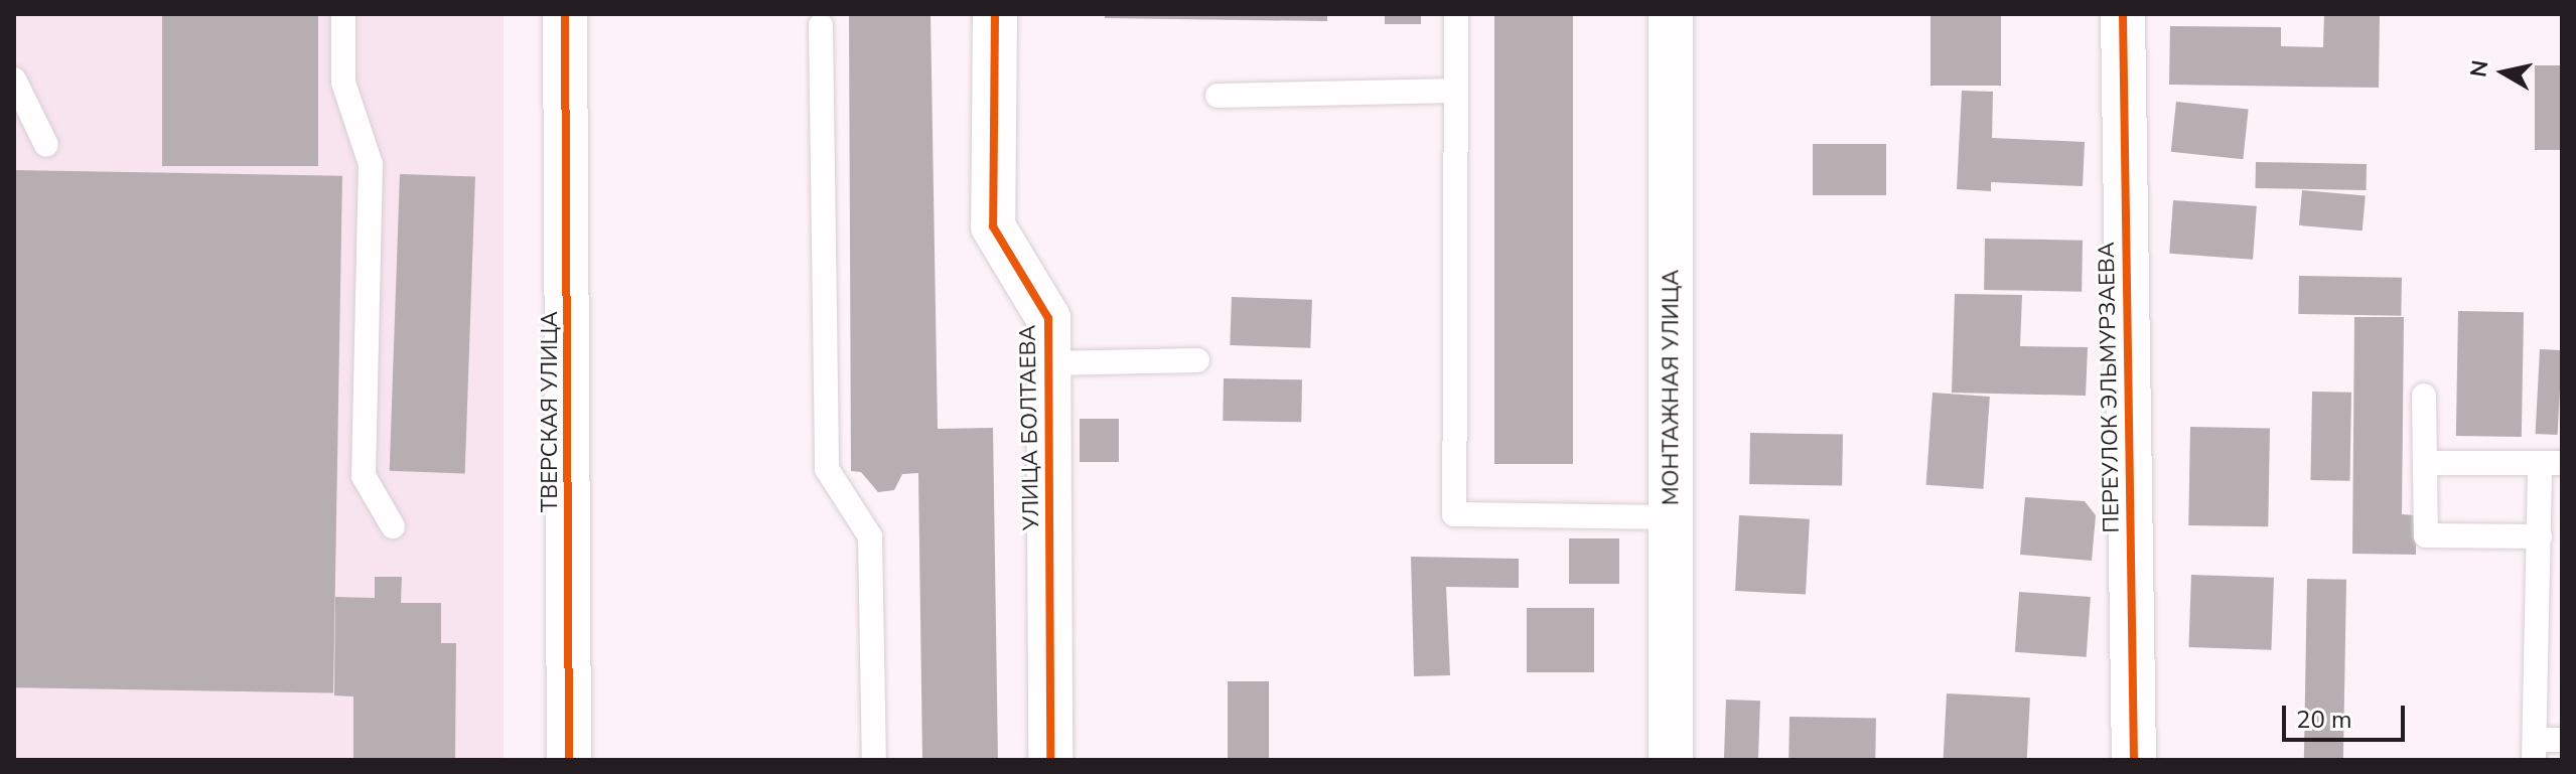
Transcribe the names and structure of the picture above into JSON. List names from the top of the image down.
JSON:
{
  "streets": {
    "street": [
      "МОНТАЖНАЯ УЛИЦА",
      "ПЕРЕУЛОК ЭЛЬМУРЗАЕВА",
      "ТВЕРСКАЯ УЛИЦА",
      "УЛИЦА БОЛТАЕВА"
    ]
  },
  "scale_bar": "20 m",
  "north": "left"
}
